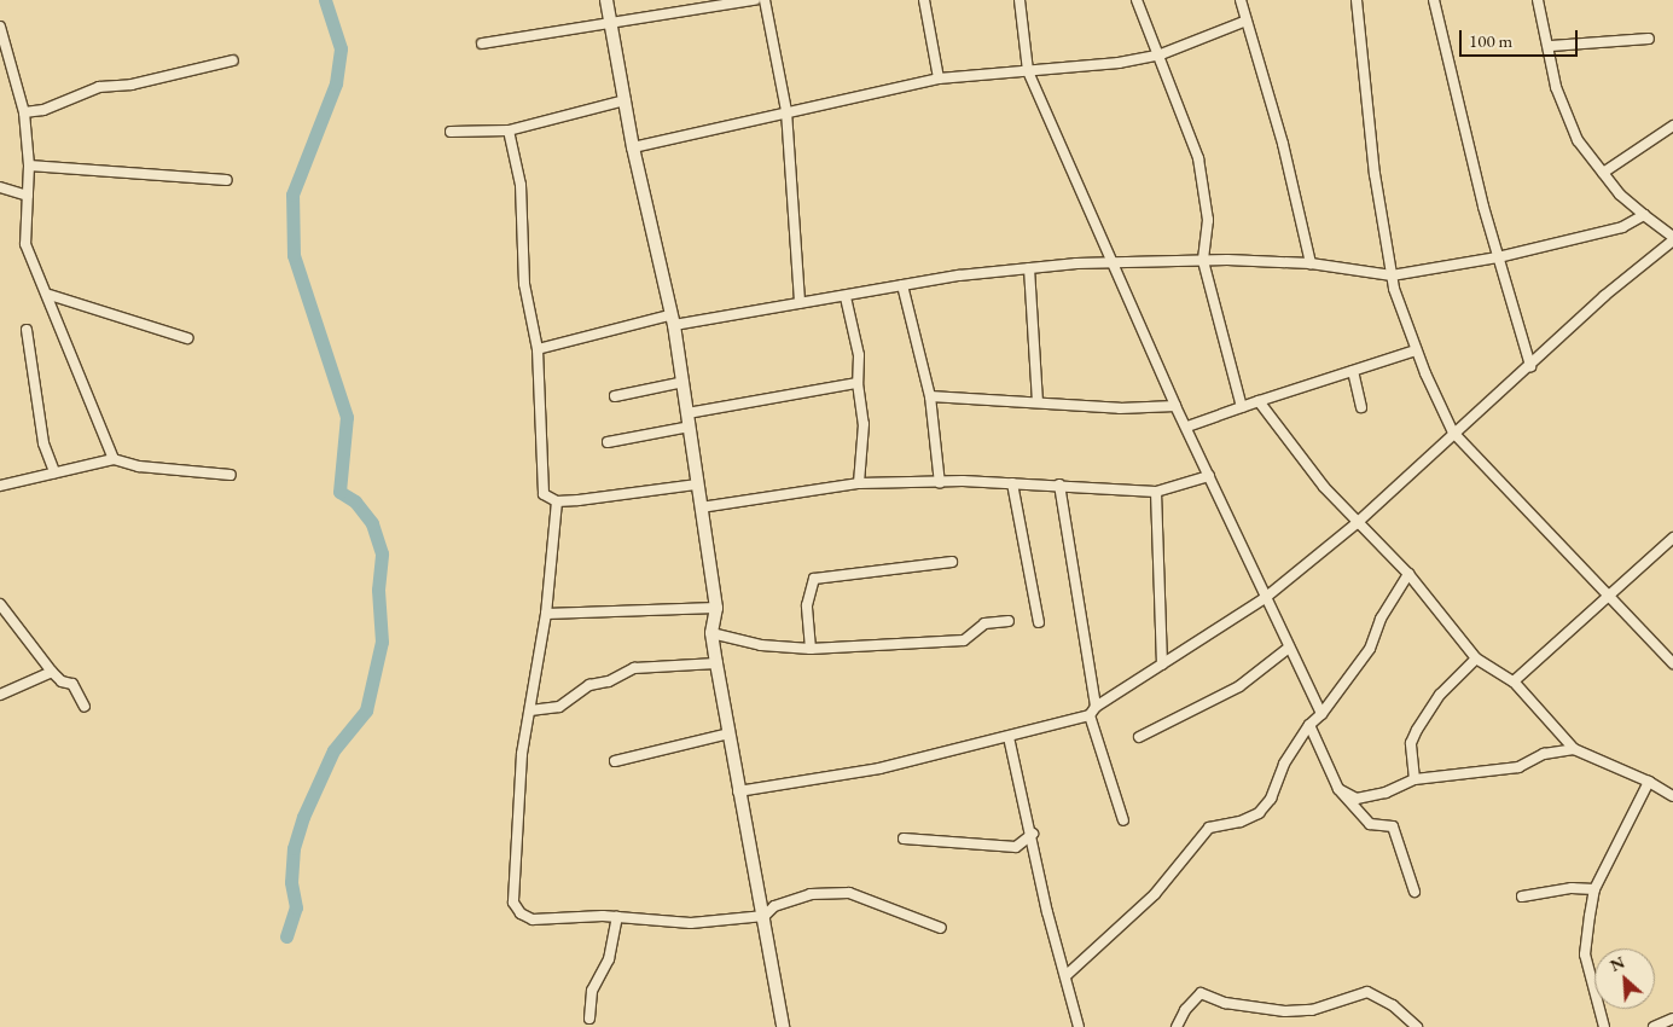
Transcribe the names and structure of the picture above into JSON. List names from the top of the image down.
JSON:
{
  "scale_bar": "100 m",
  "north": "top left"
}
